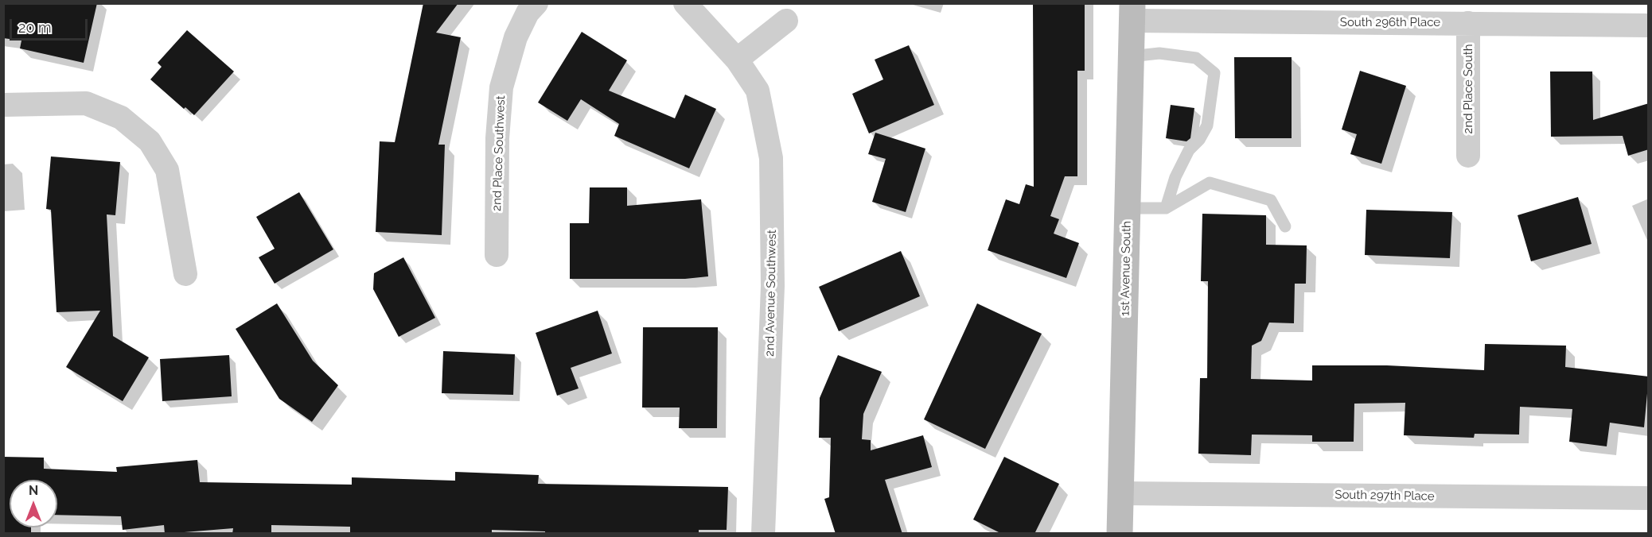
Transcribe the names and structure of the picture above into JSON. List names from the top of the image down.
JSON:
{
  "streets": {
    "street": [
      "South 296th Place",
      "2nd Place South",
      "2nd Place Southwest",
      "1st Avenue South",
      "2nd Avenue Southwest",
      "South 297th Place"
    ]
  },
  "crossings": [
    ["South 296th Place", "2nd Place South"],
    ["South 296th Place", "1st Avenue South"],
    ["1st Avenue South", "South 297th Place"]
  ],
  "scale_bar": "20 m",
  "north": "top"
}
